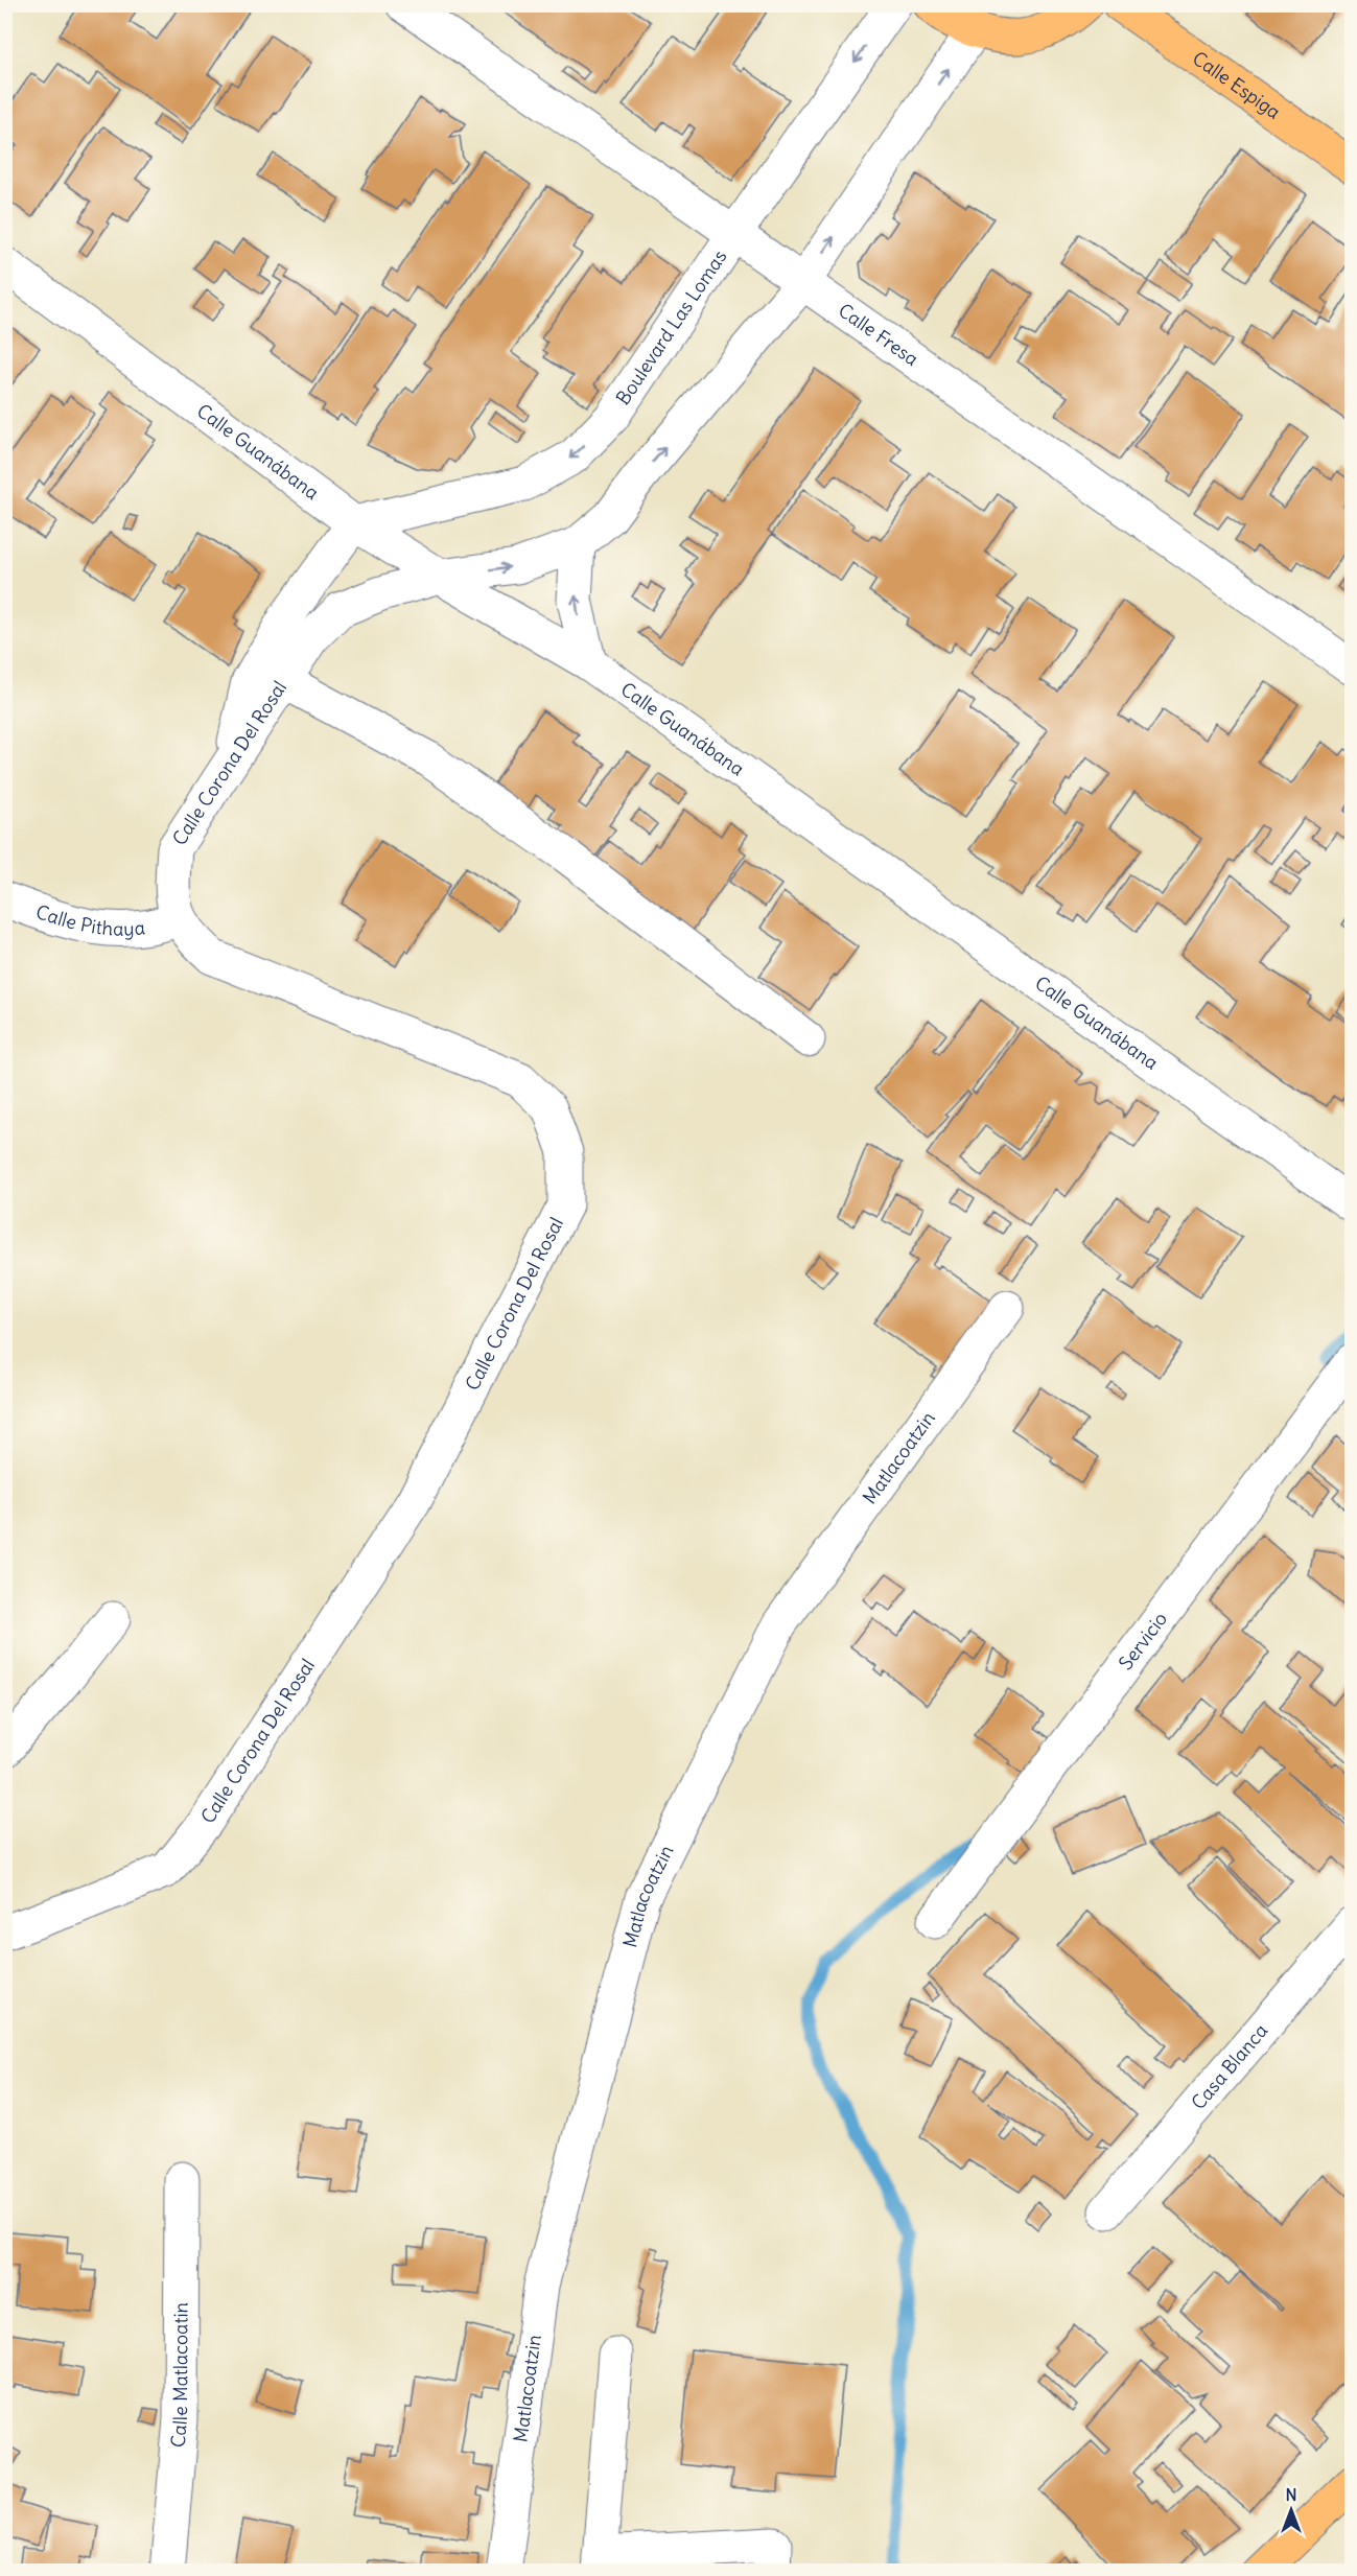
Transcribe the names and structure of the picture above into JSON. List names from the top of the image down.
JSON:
{
  "streets": {
    "main road": ["Calle Espiga"],
    "street": [
      "Boulevard Las Lomas",
      "Calle Fresa",
      "Calle Guanábana",
      "Calle Corona Del Rosal",
      "Calle Pithaya",
      "Matlacoatzin",
      "Servicio",
      "Casa Blanca",
      "Calle Matlacoatin"
    ]
  },
  "crossings": [
    ["Boulevard Las Lomas", "Calle Fresa"],
    ["Boulevard Las Lomas", "Calle Guanábana"],
    ["Calle Guanábana", "Calle Corona Del Rosal"],
    ["Calle Corona Del Rosal", "Calle Pithaya"]
  ],
  "north": "top"
}
